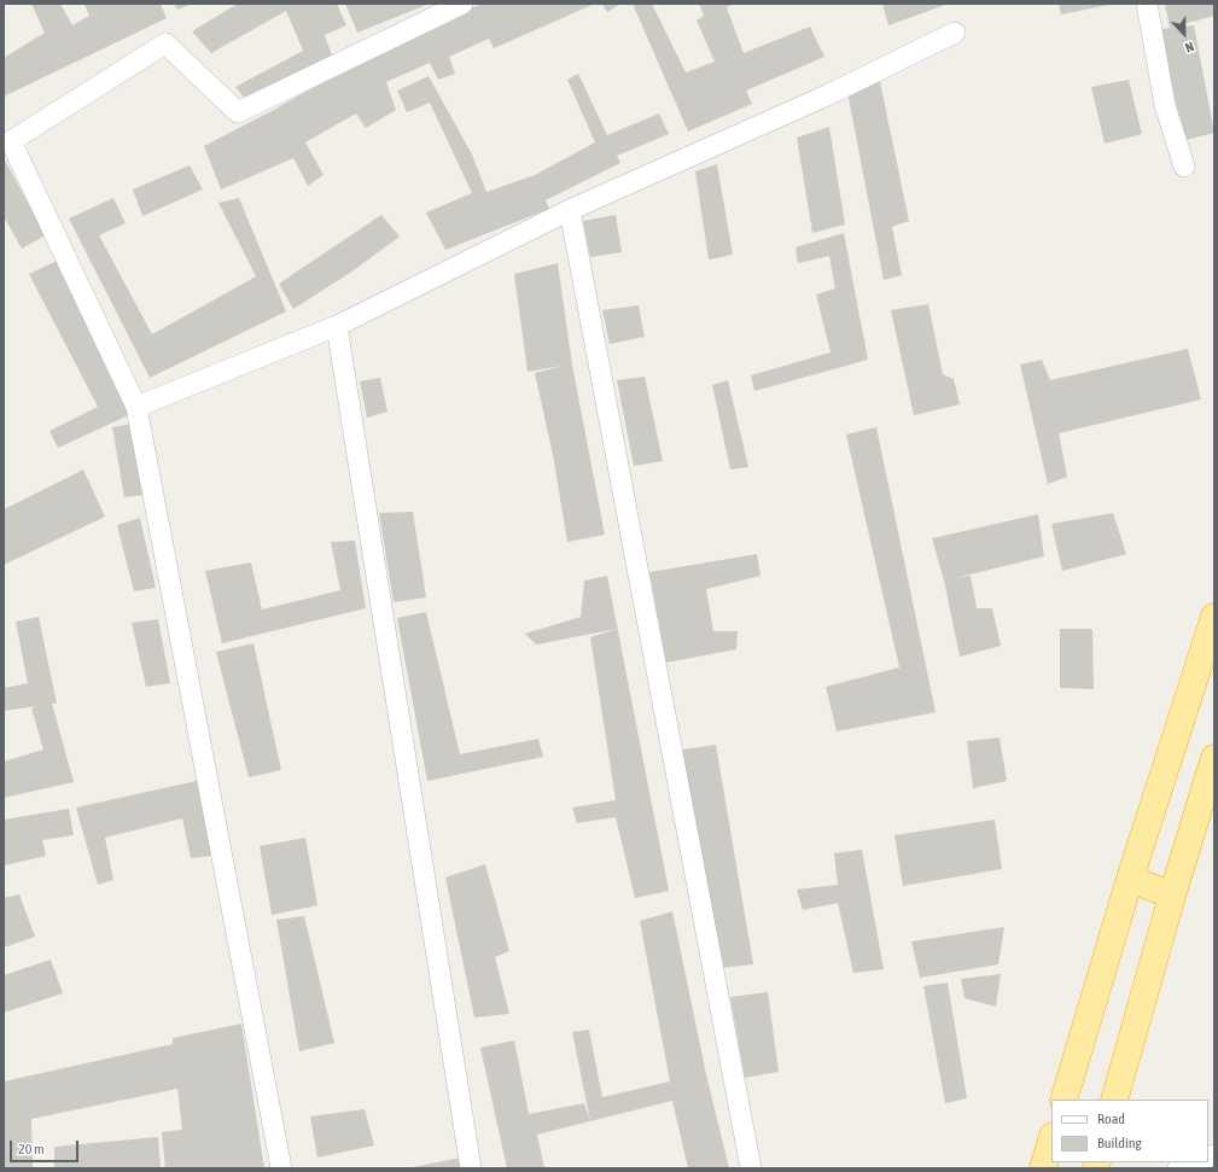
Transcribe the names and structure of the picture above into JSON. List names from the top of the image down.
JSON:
{
  "legend": ["Road", "Building"],
  "scale_bar": "20 m",
  "north": "bottom"
}
